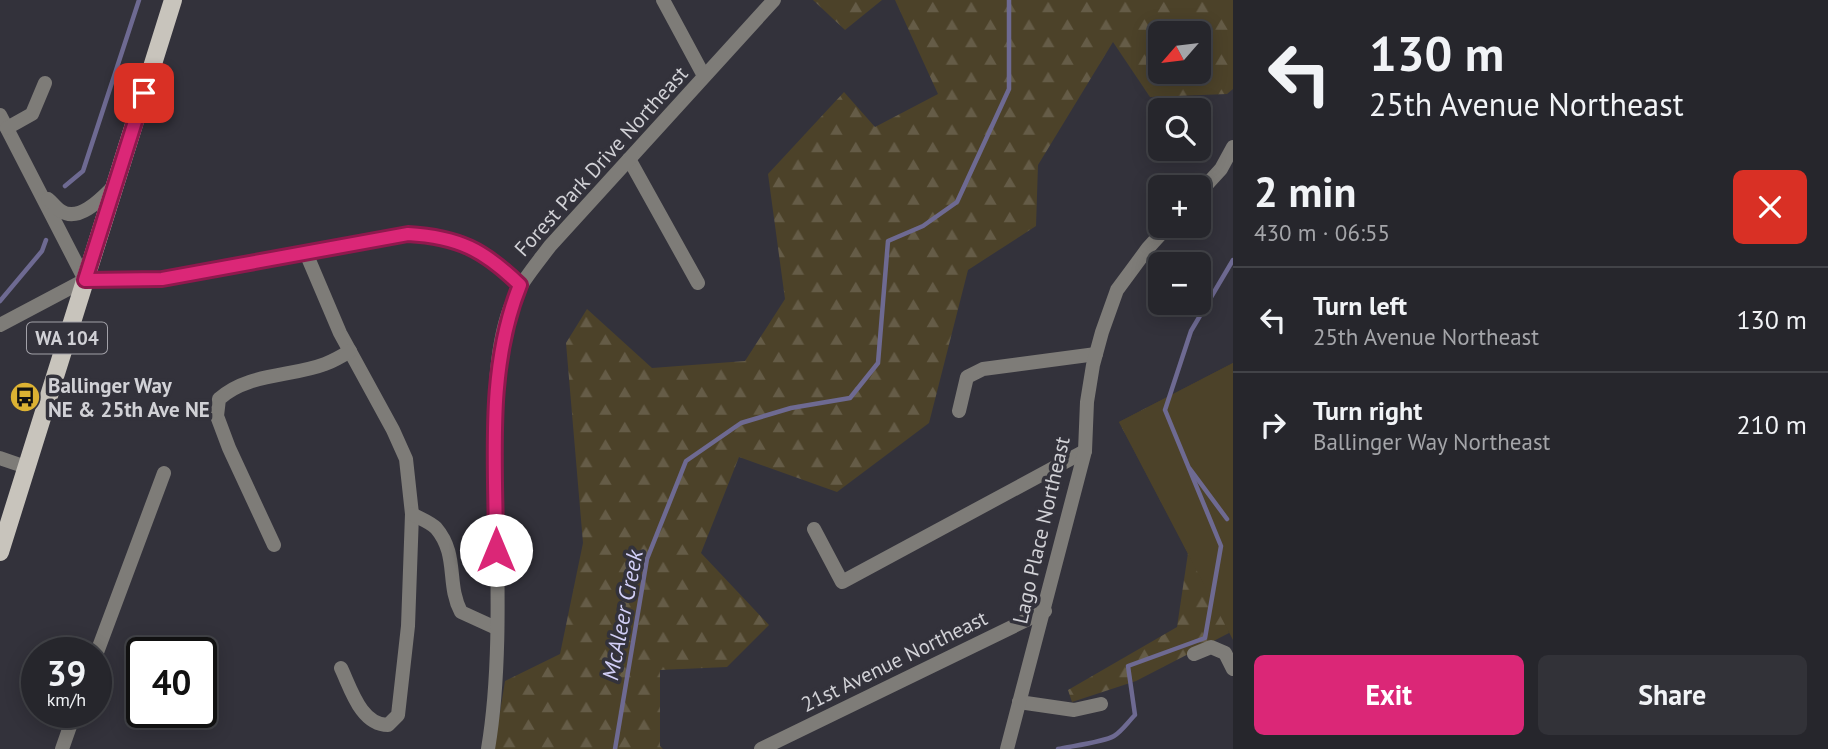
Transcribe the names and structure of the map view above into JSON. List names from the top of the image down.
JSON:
{
  "streets": {
    "main road": ["WA 104"],
    "street": ["Forest Park Drive Northeast", "Lago Place Northeast", "21st Avenue Northeast"]
  },
  "crossings": [
    ["Lago Place Northeast", "21st Avenue Northeast"]
  ],
  "water": ["McAleer Creek"],
  "places": {
    "bus stop": ["Ballinger Way NE & 25th Ave NE"]
  },
  "north": "bottom left",
  "page": {
    "turn": ["130 m", "25th Avenue Northeast"],
    "map_buttons": ["+", "−"],
    "heading": ["2 min", "430 m · 06:55"],
    "list": [
      {
        "name": "Turn left",
        "note": "25th Avenue Northeast",
        "value": "130 m"
      },
      {
        "name": "Turn right",
        "note": "Ballinger Way Northeast",
        "value": "210 m"
      }
    ],
    "speed": "39 km/h",
    "limit": "40",
    "buttons": ["Exit", "Share"]
  }
}
